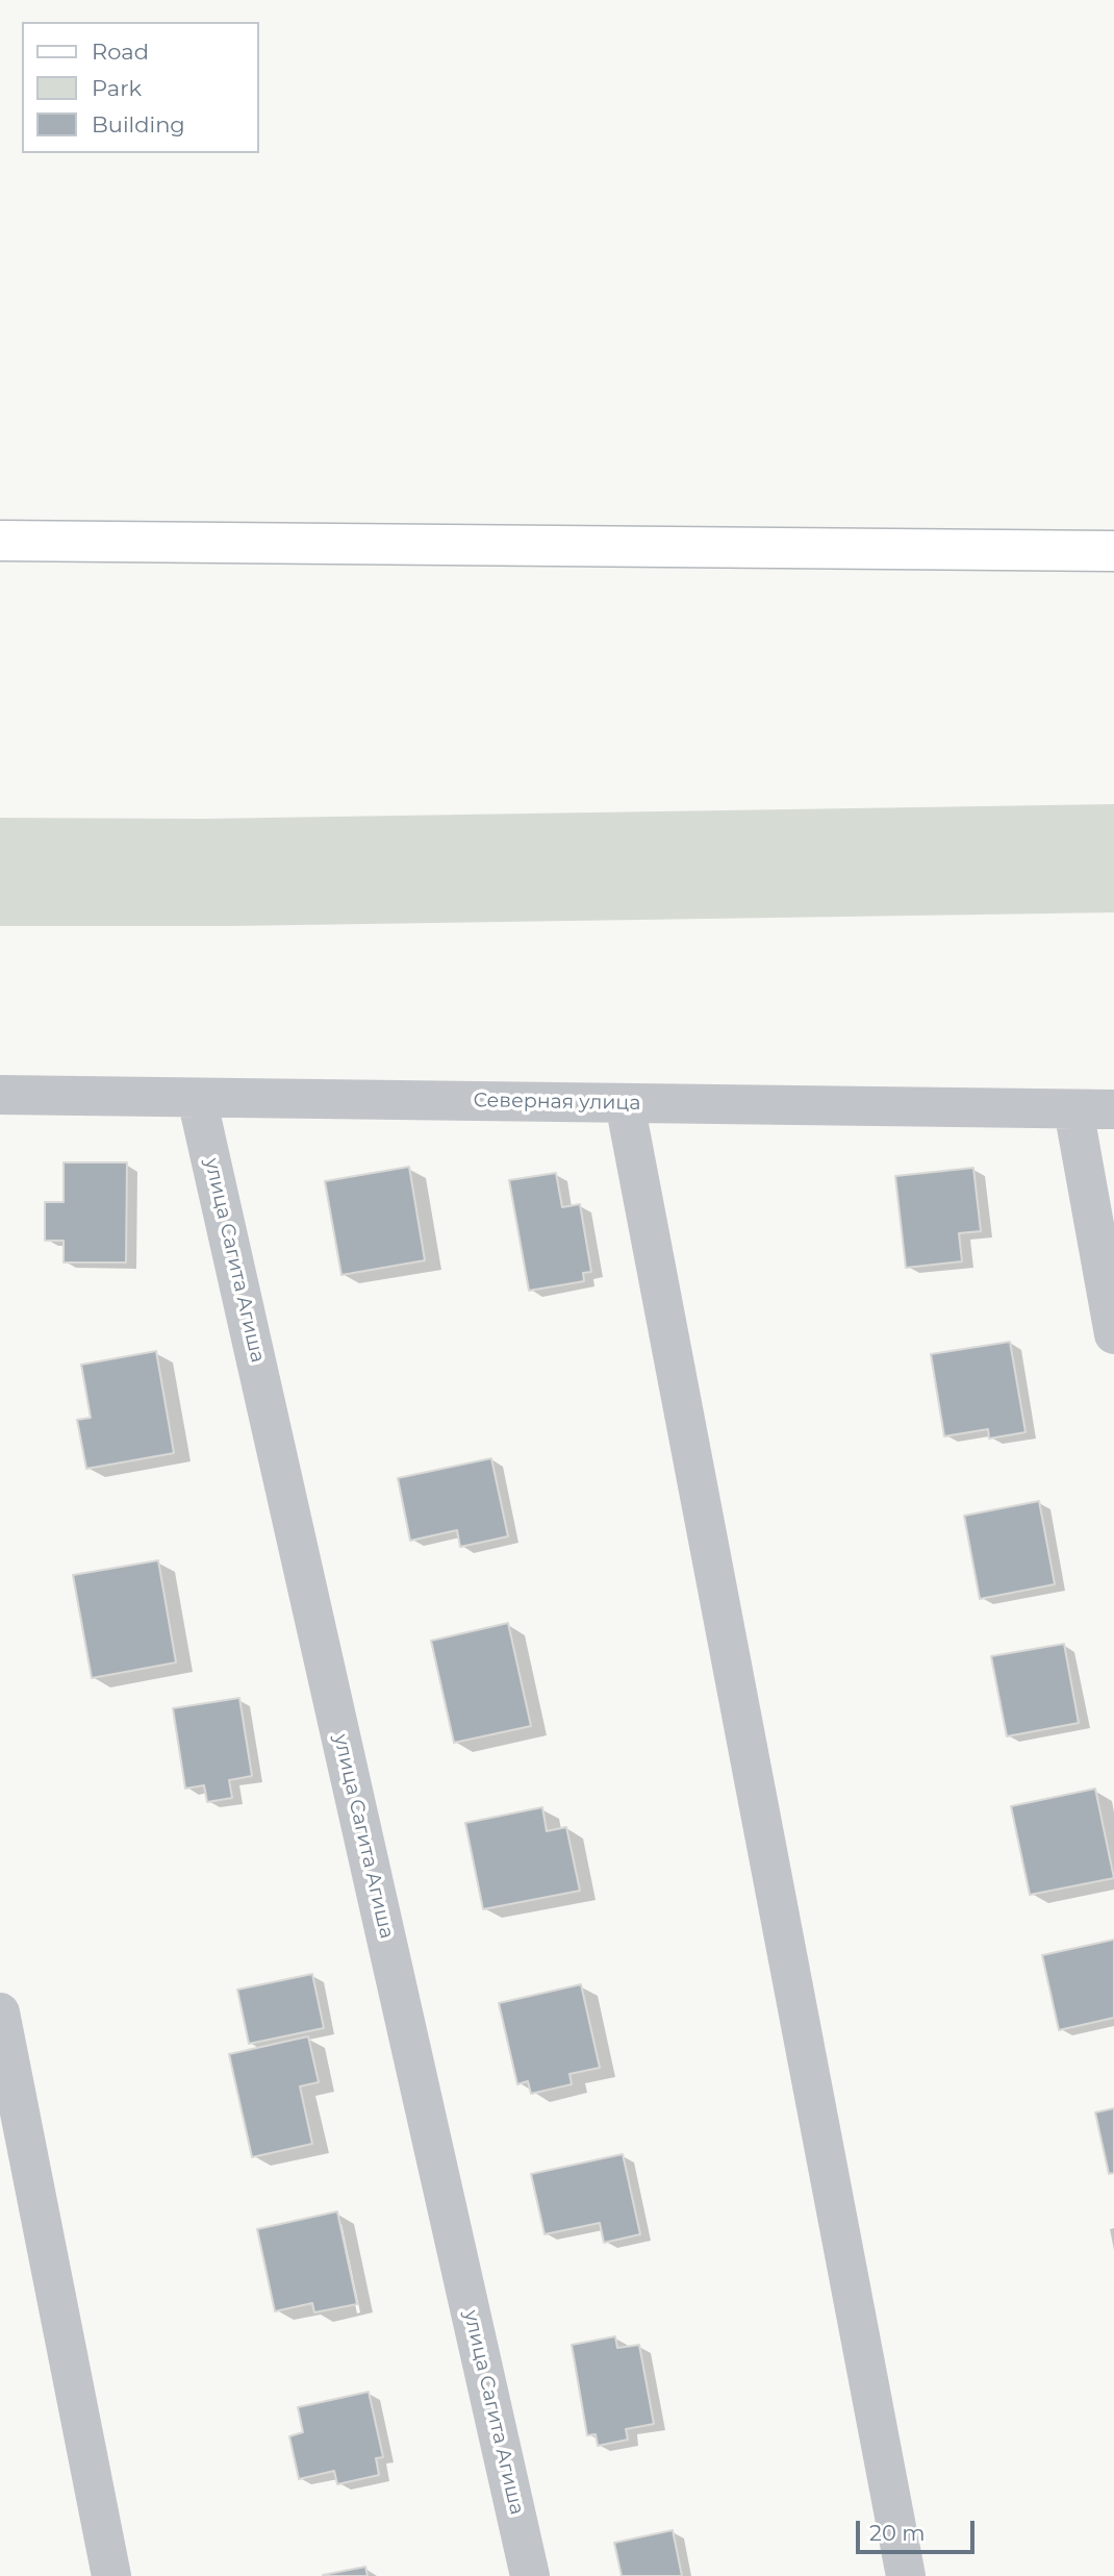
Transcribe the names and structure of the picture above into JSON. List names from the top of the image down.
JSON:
{
  "streets": {
    "street": ["Северная улица", "улица Сагита Агиша"]
  },
  "crossings": [
    ["Северная улица", "улица Сагита Агиша"]
  ],
  "legend": ["Road", "Park", "Building"],
  "scale_bar": "20 m"
}
